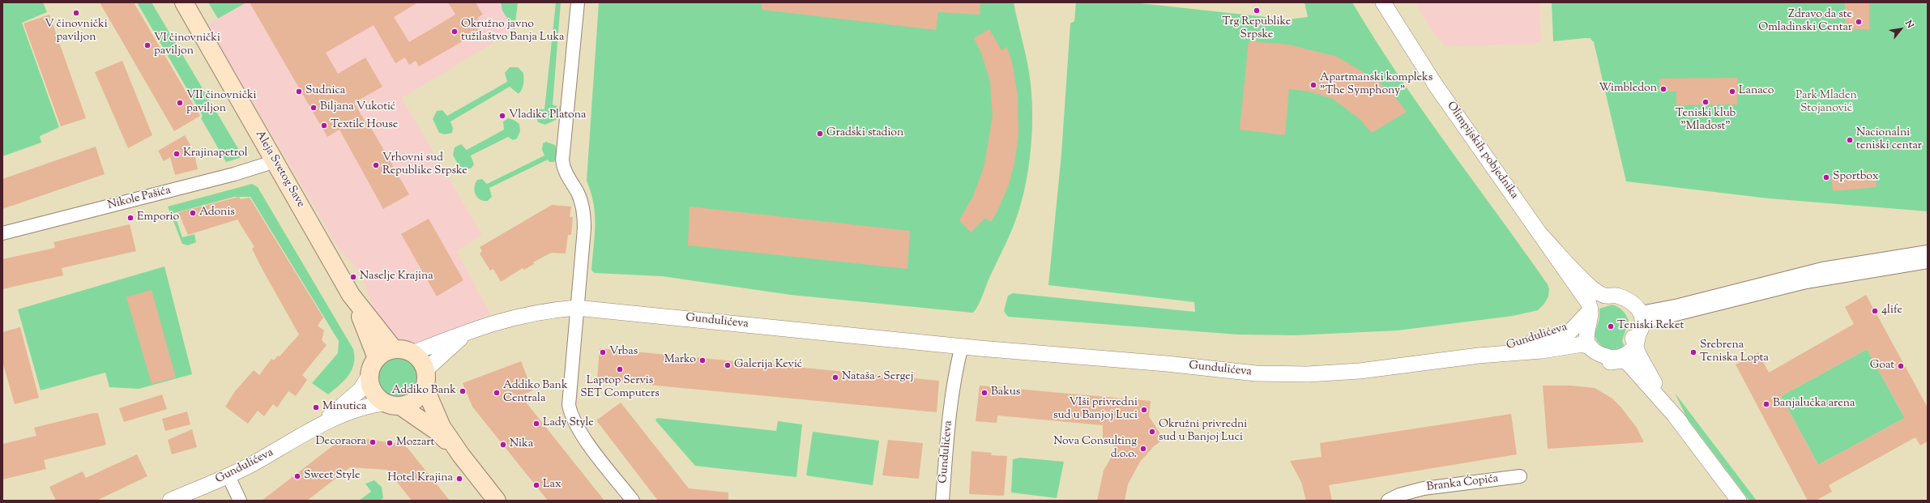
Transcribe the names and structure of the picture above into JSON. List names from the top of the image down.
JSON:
{
  "streets": {
    "main road": ["Aleja Svetog Save"],
    "street": [
      "Olimpijskih pobjednika",
      "Nikole Pašića",
      "Gundulićeva",
      "Branka Ćopića"
    ]
  },
  "crossings": [
    ["Olimpijskih pobjednika", "Gundulićeva"],
    ["Aleja Svetog Save", "Nikole Pašića"],
    ["Aleja Svetog Save", "Gundulićeva"]
  ],
  "parks": ["Park Mladen Stojanović"],
  "places": [
    "Trg Republike Srpske",
    "V činovnički paviljon",
    "Zdravo da ste Omladinski Centar",
    "Okružno javno tužilaštvo Banja Luka",
    "VI činovnički paviljon",
    "Apartmanski kompleks \"The Symphony\"",
    "Wimbledon",
    "Sudnica",
    "Lanaco",
    "Teniski klub \"Mladost\"",
    "VII činovnički paviljon",
    "Biljana Vukotić",
    "Vladike Platona",
    "Textile House",
    "Gradski stadion",
    "Nacionalni teniski centar",
    "Krajinapetrol",
    "Vrhovni sud Republike Srpske",
    "Sportbox",
    "Adonis",
    "Emporio",
    "Naselje Krajina",
    "4life",
    "Teniski Reket",
    "Vrbas",
    "Srebrena Teniska Lopta",
    "Marko",
    "Galerija Kević",
    "Goat",
    "Laptop Servis SET Computers",
    "Nataša - Sergej",
    "Addiko Bank",
    "Addiko Bank Centrala",
    "Bakus",
    "Banjalučka arena",
    "Minutica",
    "VIši privredni sud u Banjoj Luci",
    "Lady Style",
    "Okružni privredni sud u Banjoj Luci",
    "Decoraora",
    "Mozzart",
    "Nika",
    "Nova Consulting d.o.o.",
    "Sweet Style",
    "Hotel Krajina",
    "Lax"
  ],
  "north": "top right"
}
